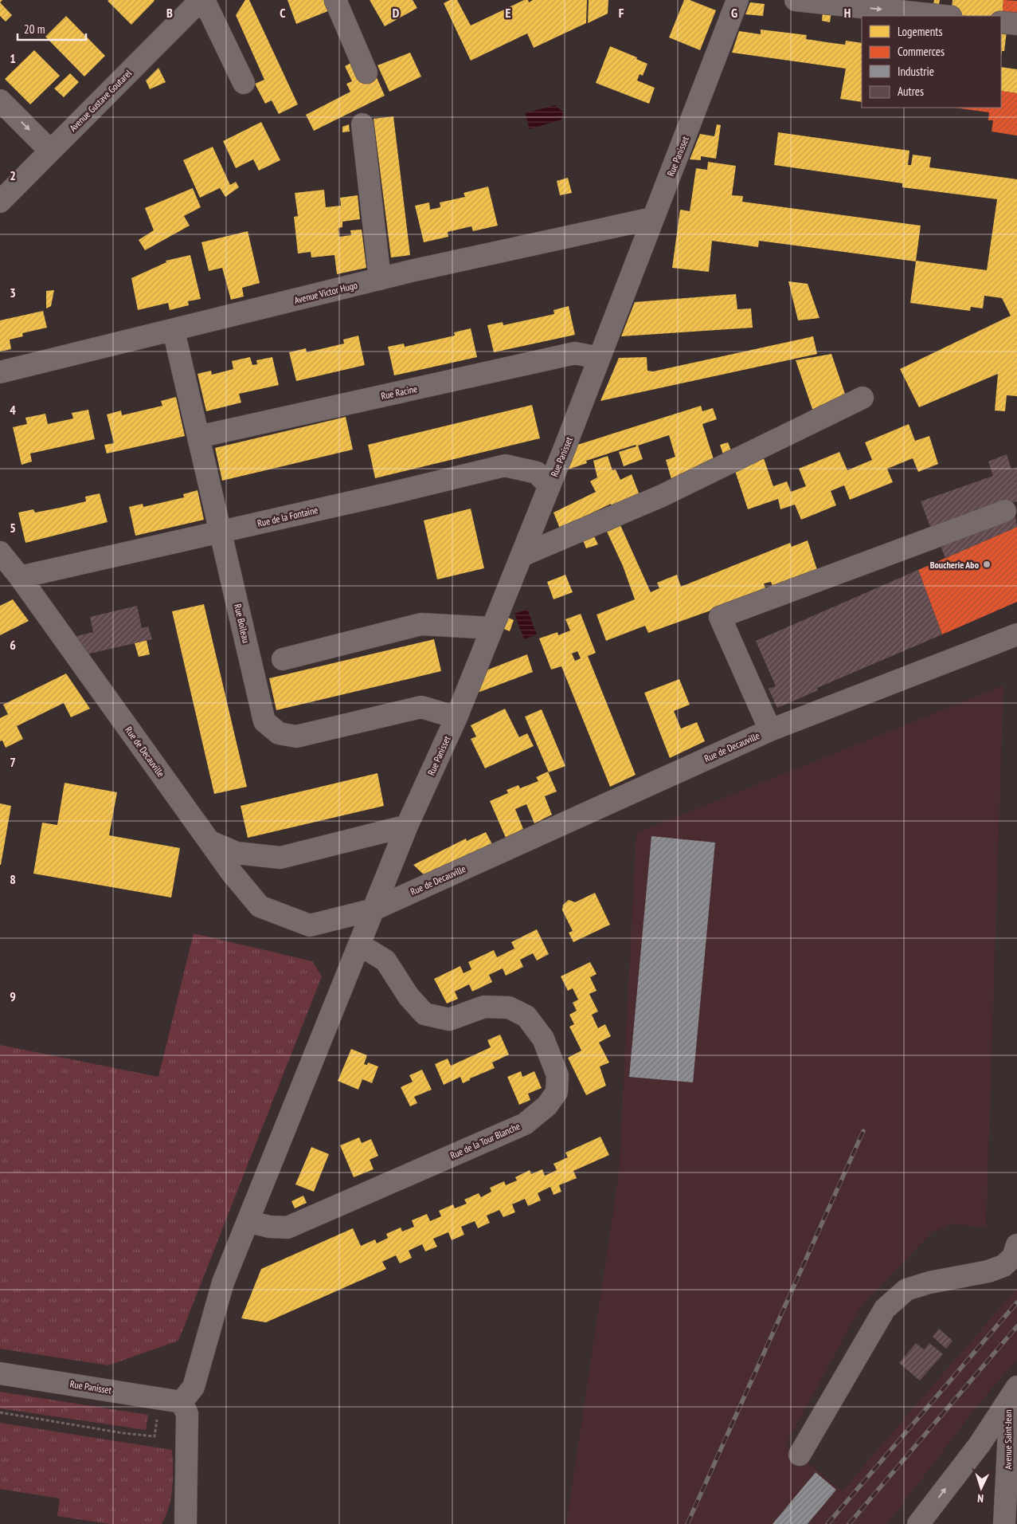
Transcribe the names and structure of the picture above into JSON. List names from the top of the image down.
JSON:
{
  "streets": {
    "street": [
      "Avenue Gustave Goutarel",
      "Rue Panisset",
      "Avenue Victor Hugo",
      "Rue Racine",
      "Rue de la Fontaine",
      "Rue Boileau",
      "Rue de Decauville",
      "Rue de la Tour Blanche",
      "Avenue Saint-Jean"
    ]
  },
  "crossings": [
    ["Rue Panisset", "Avenue Victor Hugo"],
    ["Rue Panisset", "Rue Racine"],
    ["Rue Panisset", "Rue de la Fontaine"],
    ["Rue Panisset", "Rue Boileau"],
    ["Rue Panisset", "Rue de Decauville"],
    ["Rue Panisset", "Rue de la Tour Blanche"],
    ["Avenue Victor Hugo", "Rue Boileau"],
    ["Rue Racine", "Rue Boileau"],
    ["Rue de la Fontaine", "Rue Boileau"],
    ["Rue de la Fontaine", "Rue de Decauville"]
  ],
  "places": ["Boucherie Abo"],
  "legend": [
    "Logements",
    "Commerces",
    "Industrie",
    "Autres"
  ],
  "scale_bar": "20 m",
  "north": "bottom",
  "grid": {
    "columns": [
      "B",
      "C",
      "D",
      "E",
      "F",
      "G",
      "H"
    ],
    "rows": [
      "1",
      "2",
      "3",
      "4",
      "5",
      "6",
      "7",
      "8",
      "9"
    ]
  }
}
